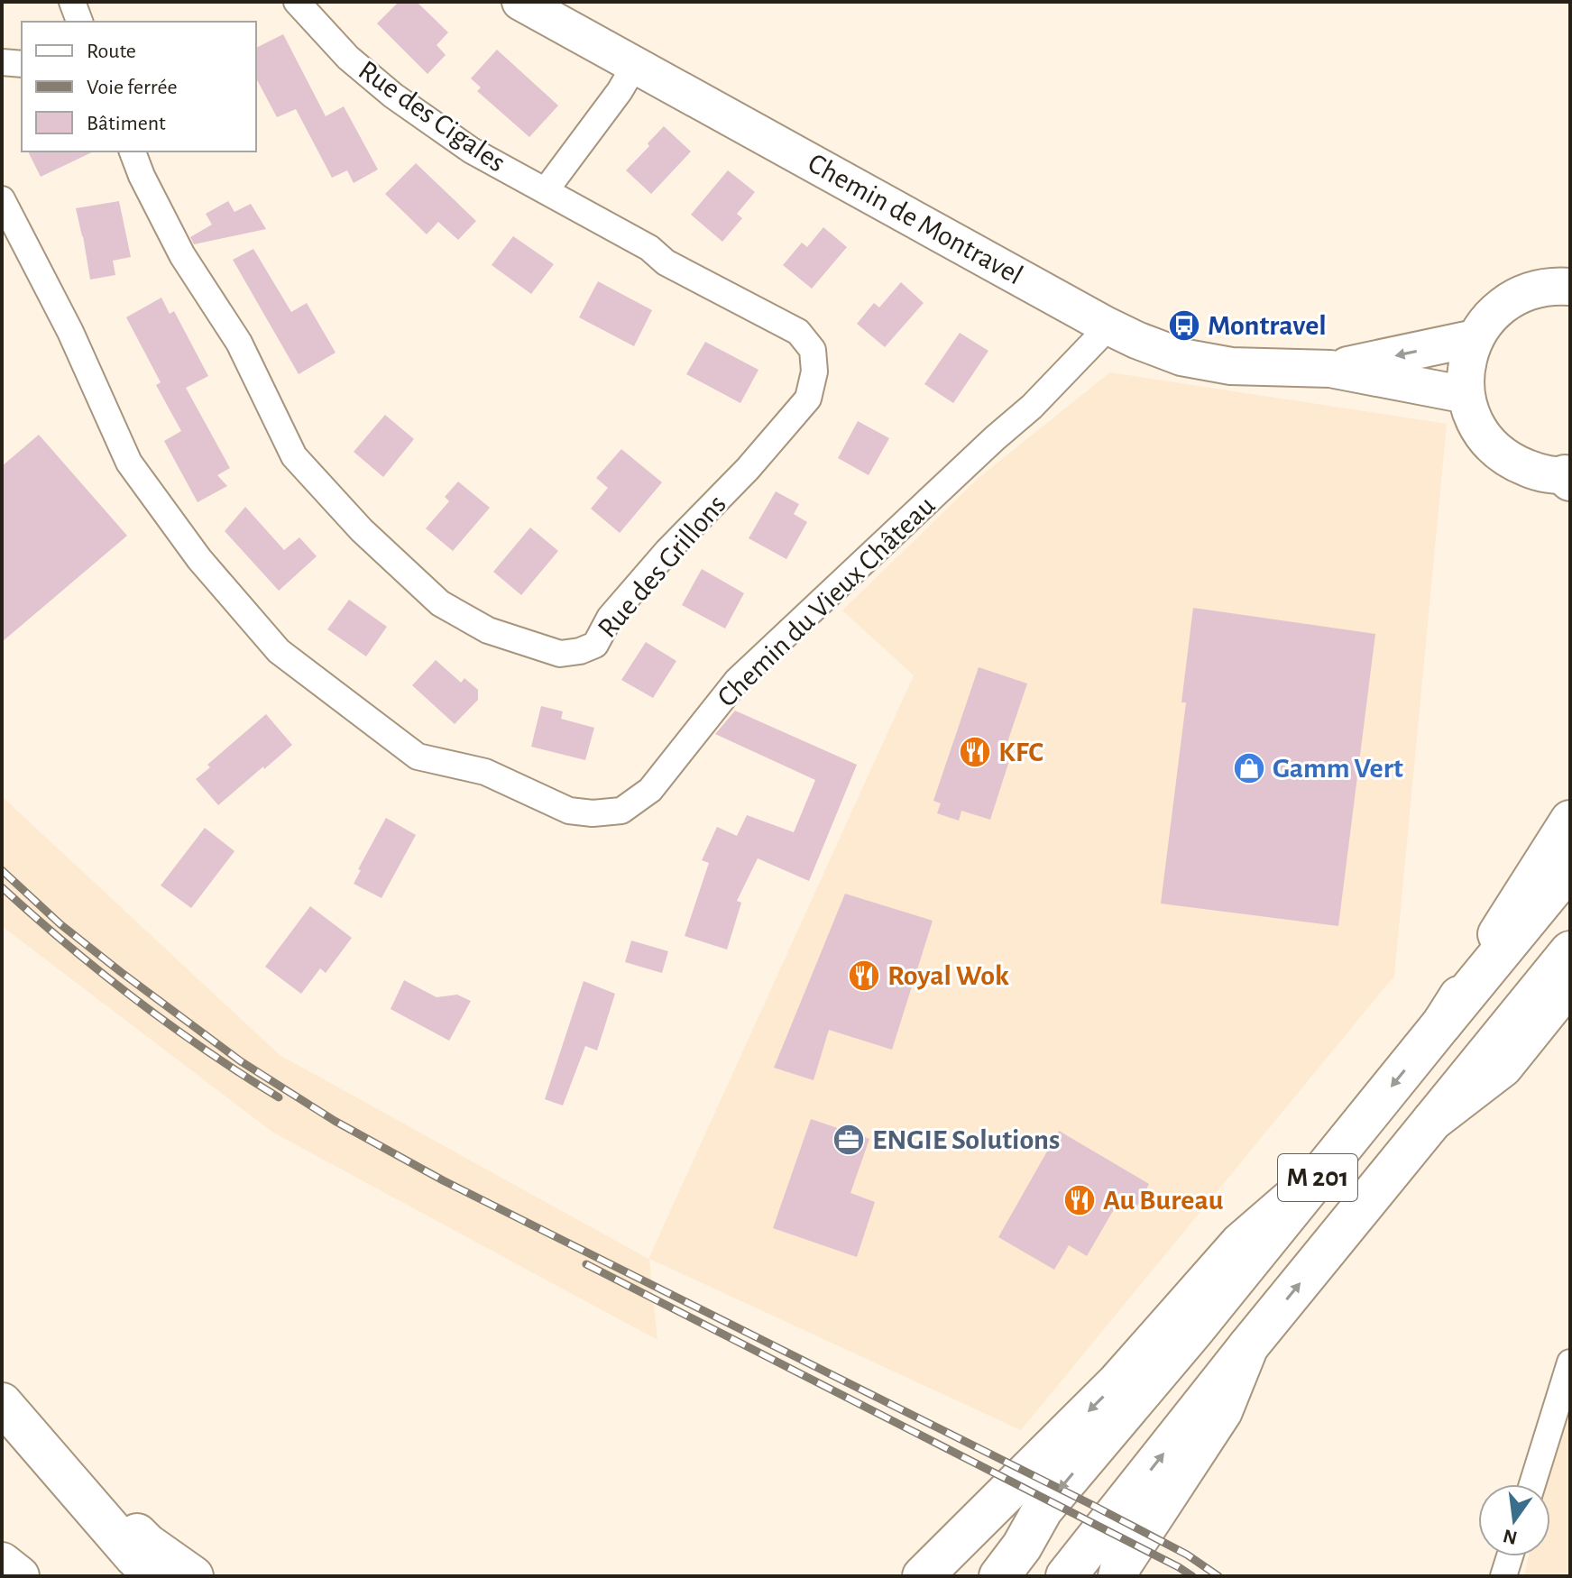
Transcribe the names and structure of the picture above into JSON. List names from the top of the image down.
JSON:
{
  "streets": {
    "main road": ["M 201"],
    "street": [
      "Rue des Cigales",
      "Chemin de Montravel",
      "Rue des Grillons",
      "Chemin du Vieux Château"
    ]
  },
  "crossings": [
    ["Rue des Cigales", "Rue des Grillons"],
    ["Chemin de Montravel", "Chemin du Vieux Château"]
  ],
  "places": {
    "bus stop": ["Montravel"],
    "restaurant": ["KFC", "Royal Wok", "Au Bureau"],
    "shop": ["Gamm Vert"],
    "office": ["ENGIE Solutions"]
  },
  "legend": ["Route", "Voie ferrée", "Bâtiment"],
  "north": "bottom"
}
